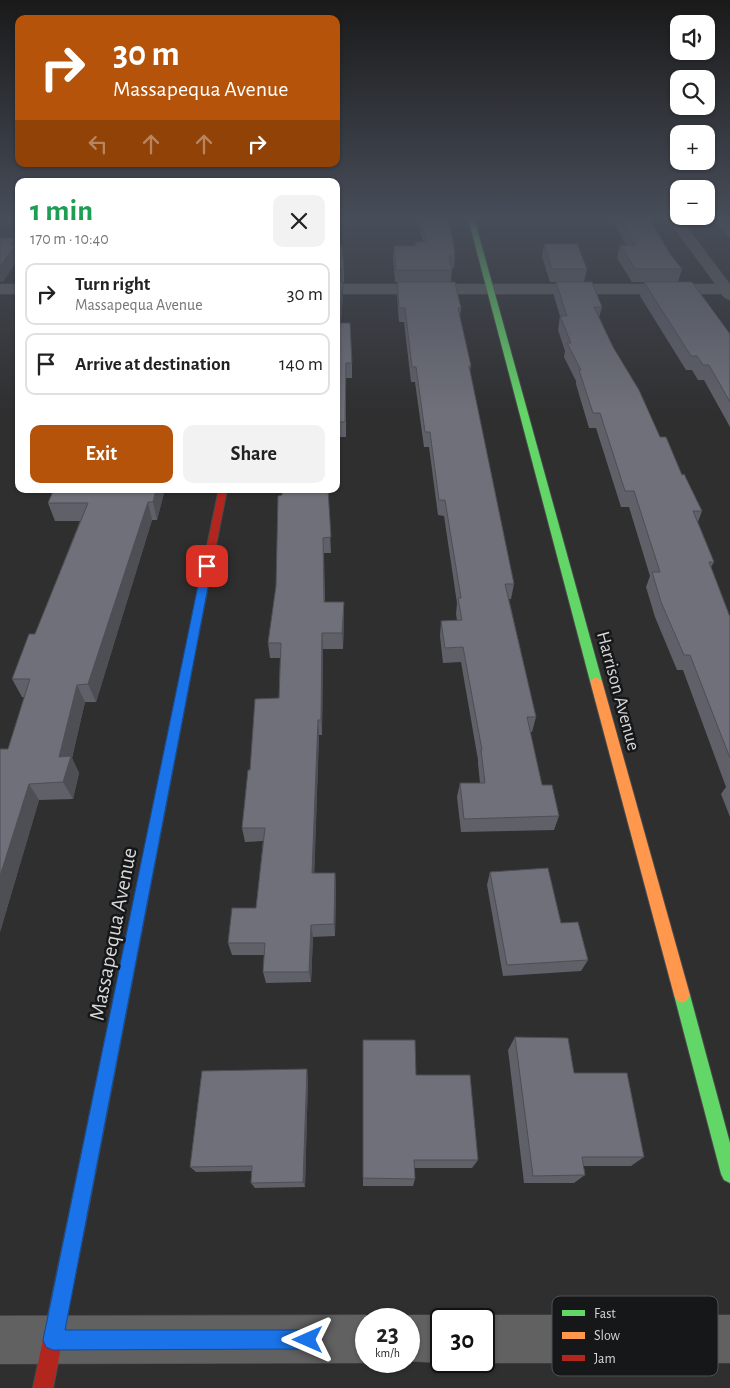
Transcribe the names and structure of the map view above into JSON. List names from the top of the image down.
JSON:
{
  "streets": {
    "street": ["Harrison Avenue", "Massapequa Avenue"]
  },
  "legend": ["Fast", "Slow", "Jam"],
  "page": {
    "map_buttons": ["+", "−"],
    "turn": ["30 m", "Massapequa Avenue"],
    "heading": ["1 min", "170 m · 10:40"],
    "list": [
      {
        "name": "Turn right",
        "note": "Massapequa Avenue",
        "value": "30 m"
      },
      {
        "name": "Arrive at destination",
        "value": "140 m"
      }
    ],
    "buttons": ["Exit", "Share"],
    "speed": "23 km/h",
    "limit": "30"
  }
}
